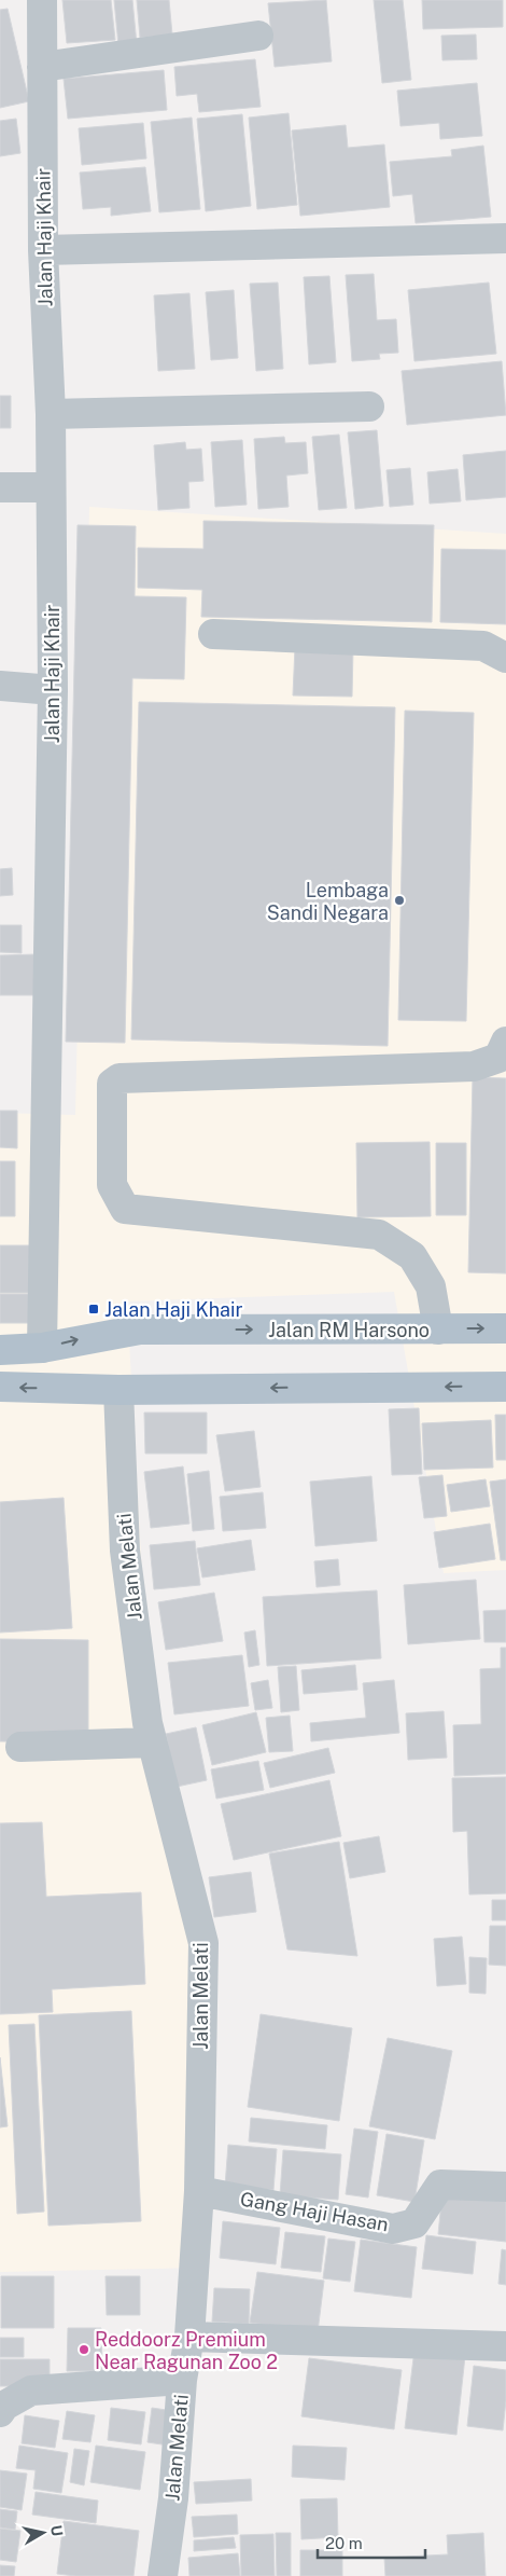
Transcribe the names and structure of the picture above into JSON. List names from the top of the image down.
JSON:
{
  "streets": {
    "main road": ["Jalan RM Harsono"],
    "street": ["Jalan Haji Khair", "Jalan Melati", "Gang Haji Hasan"]
  },
  "crossings": [
    ["Jalan Haji Khair", "Jalan RM Harsono"],
    ["Jalan Melati", "Gang Haji Hasan"]
  ],
  "places": {
    "other": ["Lembaga Sandi Negara", "Reddoorz Premium Near Ragunan Zoo 2"],
    "transit": ["Jalan Haji Khair"]
  },
  "scale_bar": "20 m",
  "north": "right"
}
